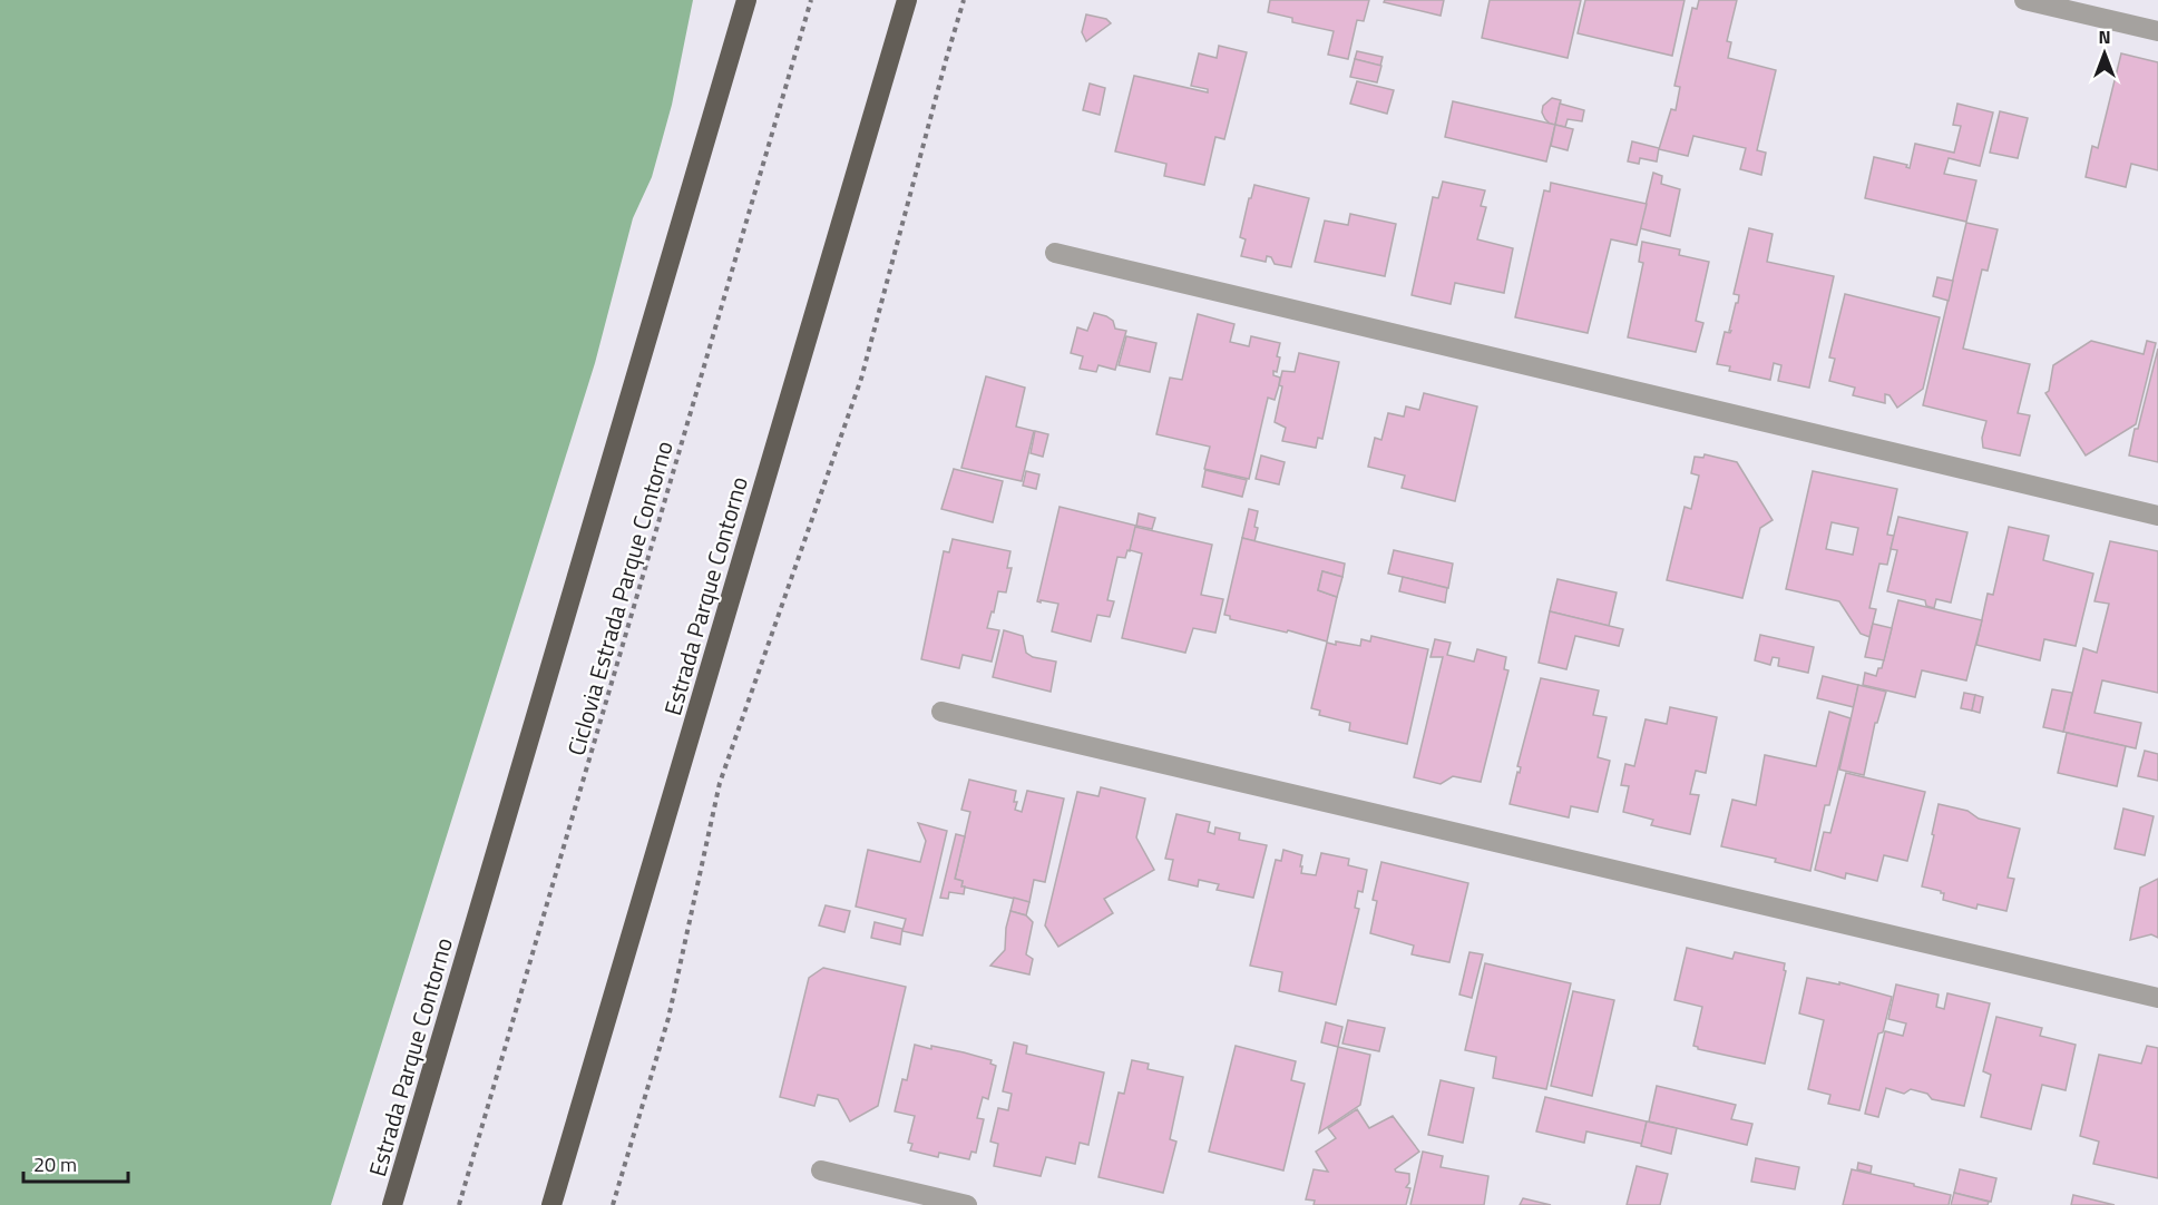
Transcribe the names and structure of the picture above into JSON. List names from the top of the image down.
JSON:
{
  "streets": {
    "highway": ["Estrada Parque Contorno"],
    "path": ["Ciclovia Estrada Parque Contorno"]
  },
  "scale_bar": "20 m",
  "north": "top"
}
